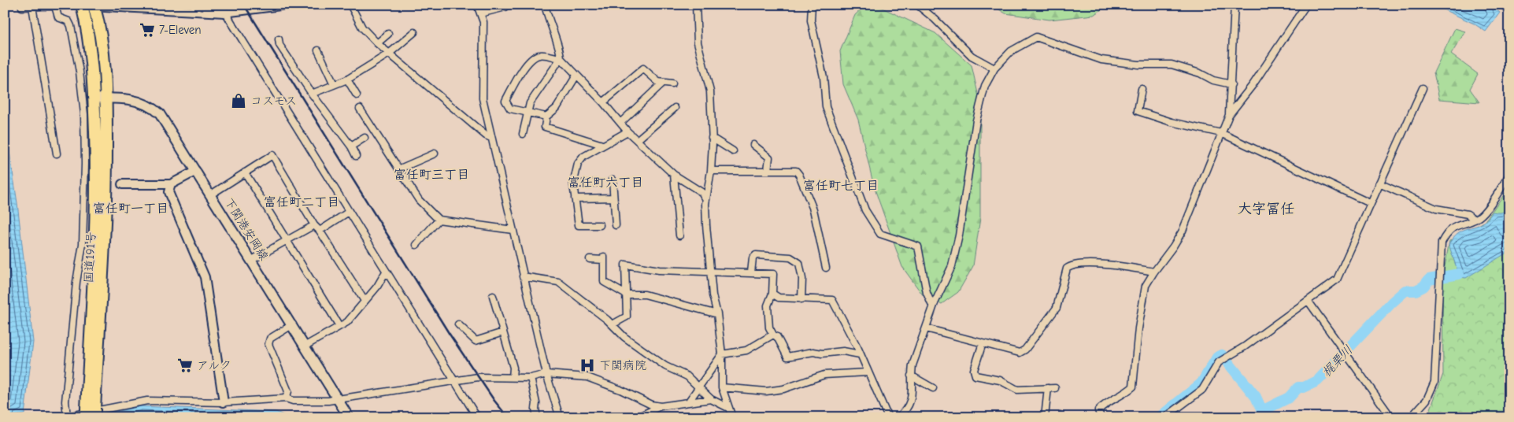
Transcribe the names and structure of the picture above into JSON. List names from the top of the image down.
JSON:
{
  "streets": {
    "highway": ["国道191号"],
    "main road": ["下関港安岡線"]
  },
  "crossings": [
    ["下関港安岡線", "国道191号"]
  ],
  "districts": [
    "富任町三丁目",
    "富任町六丁目",
    "富任町七丁目",
    "富任町二丁目",
    "富任町一丁目",
    "大字冨任"
  ],
  "water": ["梶栗川"],
  "places": {
    "supermarket": ["7-Eleven", "アルク"],
    "shop": ["コスモス"],
    "hospital": ["下関病院"]
  }
}
